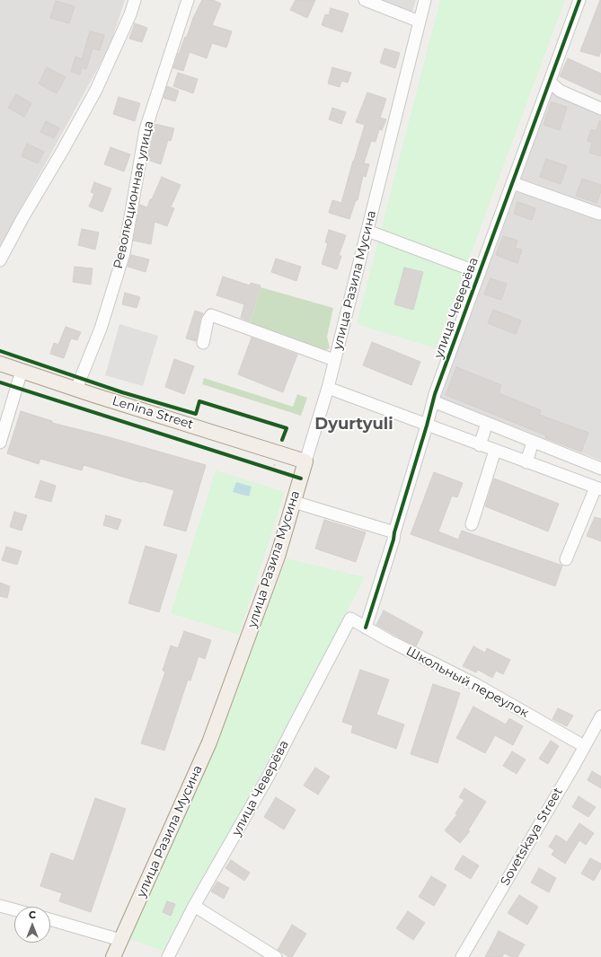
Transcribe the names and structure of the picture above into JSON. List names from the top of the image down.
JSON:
{
  "streets": {
    "main road": ["улица Разила Мусина", "Lenina Street"],
    "street": [
      "Революционная улица",
      "улица Чеверёва",
      "Школьный переулок",
      "Sovetskaya Street"
    ]
  },
  "crossings": [
    ["Революционная улица", "Lenina Street"],
    ["улица Разила Мусина", "Lenina Street"],
    ["улица Чеверёва", "Школьный переулок"],
    ["Школьный переулок", "Sovetskaya Street"]
  ],
  "districts": ["Dyurtyuli"],
  "north": "top"
}
